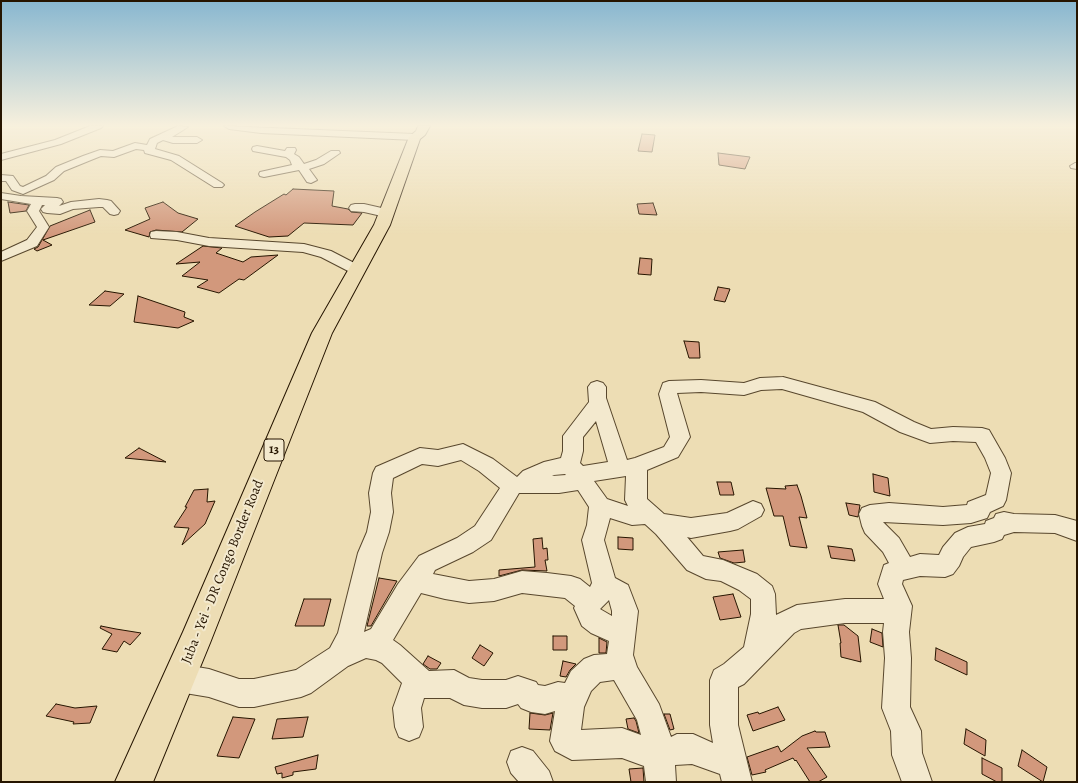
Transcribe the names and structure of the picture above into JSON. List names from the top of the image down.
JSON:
{
  "streets": {
    "main road": ["13", "Juba - Yei - DR Congo Border Road"]
  }
}
